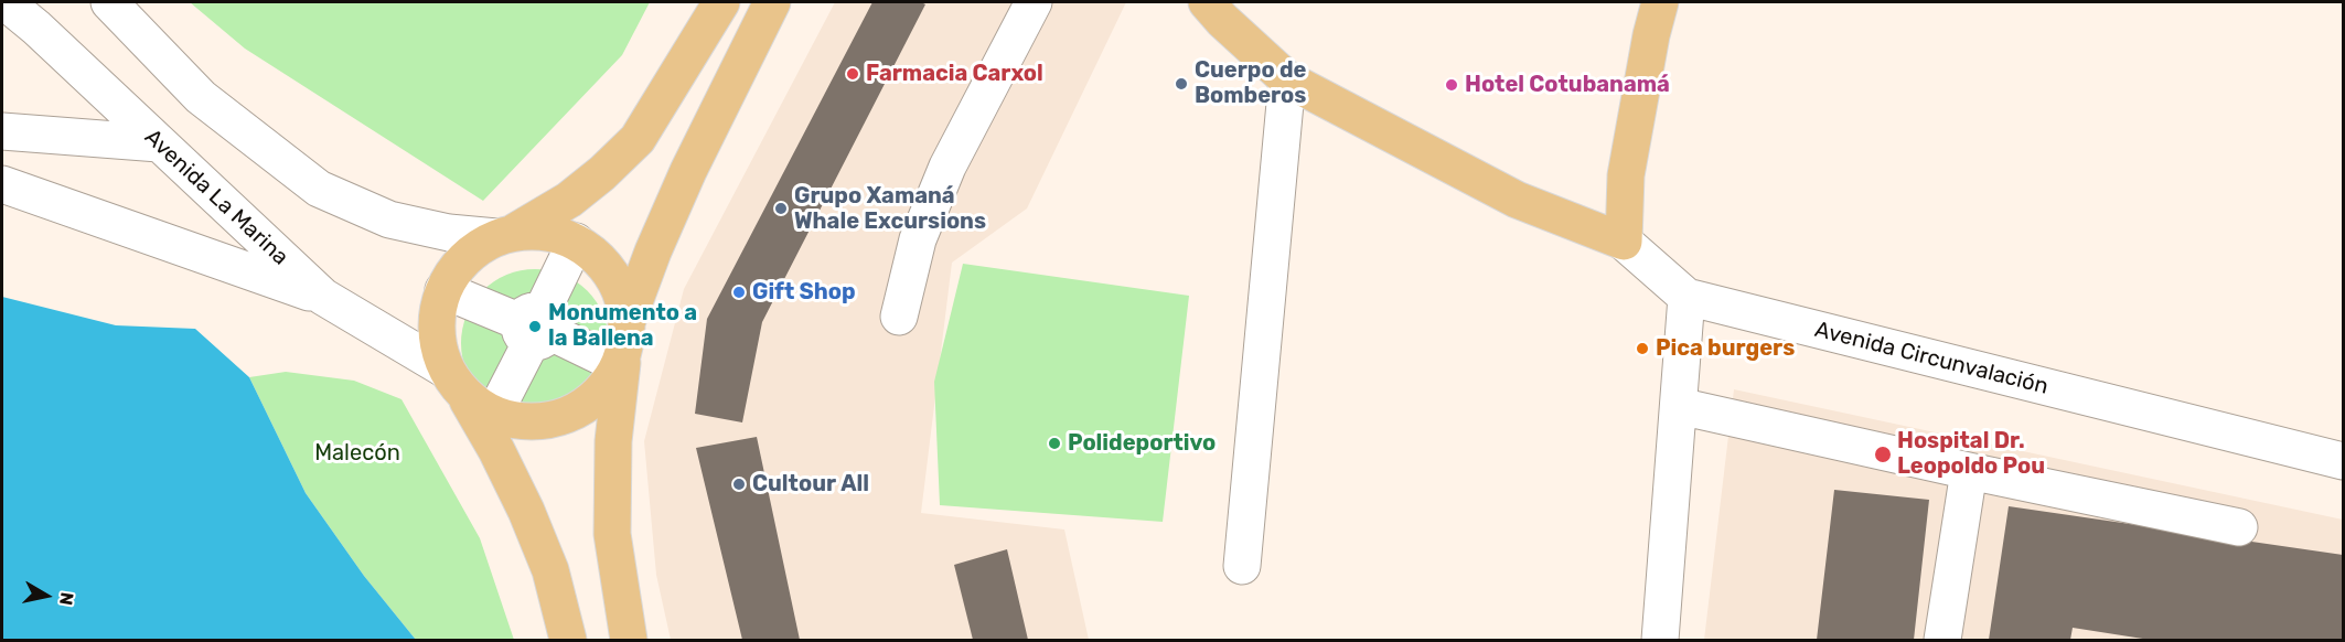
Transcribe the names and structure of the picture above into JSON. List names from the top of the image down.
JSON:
{
  "streets": {
    "main road": ["Avenida Circunvalación"],
    "street": ["Avenida La Marina"]
  },
  "parks": ["Malecón"],
  "places": [
    "Farmacia Carxol",
    "Cuerpo de Bomberos",
    "Hotel Cotubanamá",
    "Grupo Xamaná Whale Excursions",
    "Gift Shop",
    "Monumento a la Ballena",
    "Pica burgers",
    "Polideportivo",
    "Hospital Dr. Leopoldo Pou",
    "Cultour All"
  ],
  "north": "right"
}
